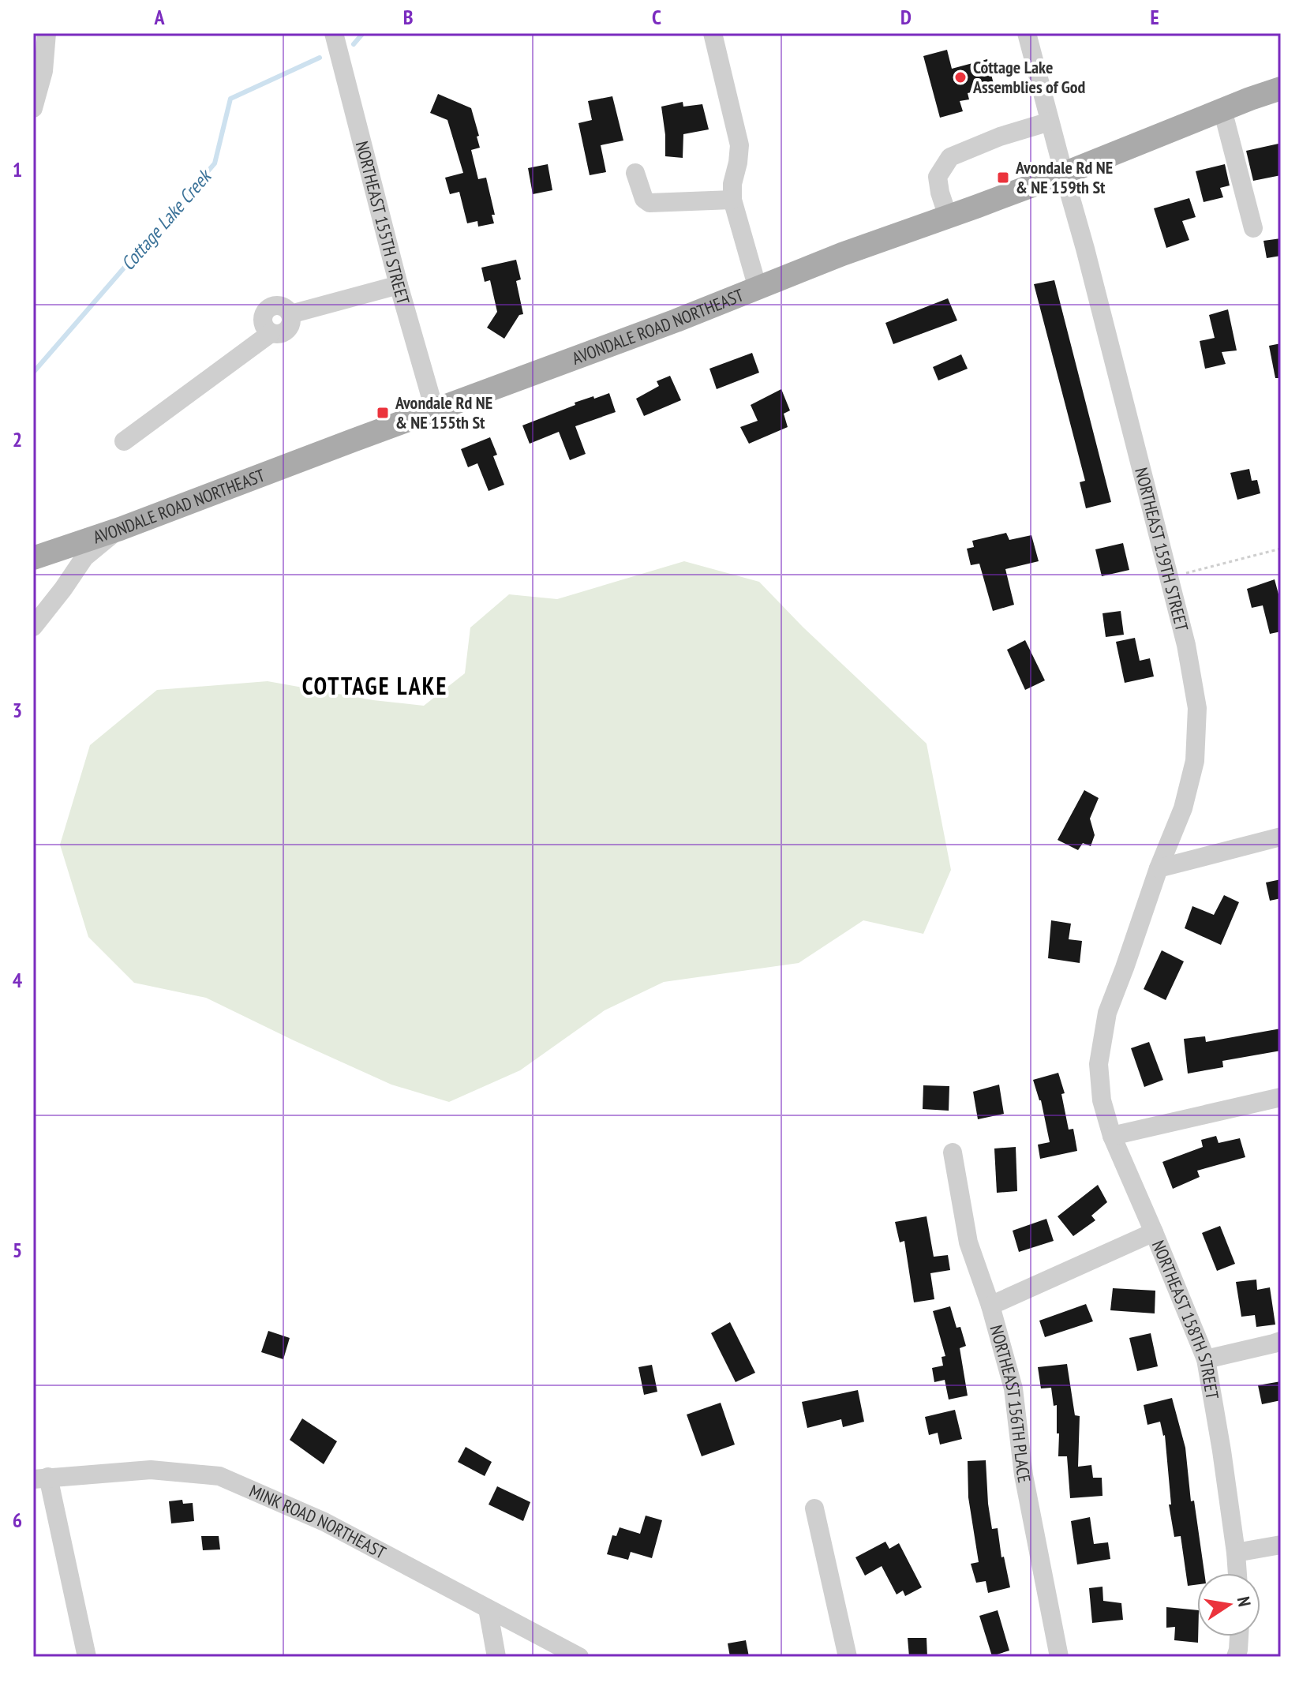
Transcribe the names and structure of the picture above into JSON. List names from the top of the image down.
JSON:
{
  "streets": {
    "main road": ["AVONDALE ROAD NORTHEAST"],
    "street": [
      "NORTHEAST 155TH STREET",
      "NORTHEAST 159TH STREET",
      "NORTHEAST 158TH STREET",
      "NORTHEAST 156TH PLACE",
      "MINK ROAD NORTHEAST"
    ]
  },
  "crossings": [
    ["NORTHEAST 155TH STREET", "AVONDALE ROAD NORTHEAST"],
    ["AVONDALE ROAD NORTHEAST", "NORTHEAST 159TH STREET"],
    ["NORTHEAST 159TH STREET", "NORTHEAST 158TH STREET"]
  ],
  "districts": ["COTTAGE LAKE"],
  "water": ["Cottage Lake Creek"],
  "places": {
    "other": ["Cottage Lake Assemblies of God"],
    "transit": ["Avondale Rd NE & NE 159th St", "Avondale Rd NE & NE 155th St"]
  },
  "north": "right",
  "grid": {
    "columns": [
      "A",
      "B",
      "C",
      "D",
      "E"
    ],
    "rows": [
      "1",
      "2",
      "3",
      "4",
      "5",
      "6"
    ]
  }
}
